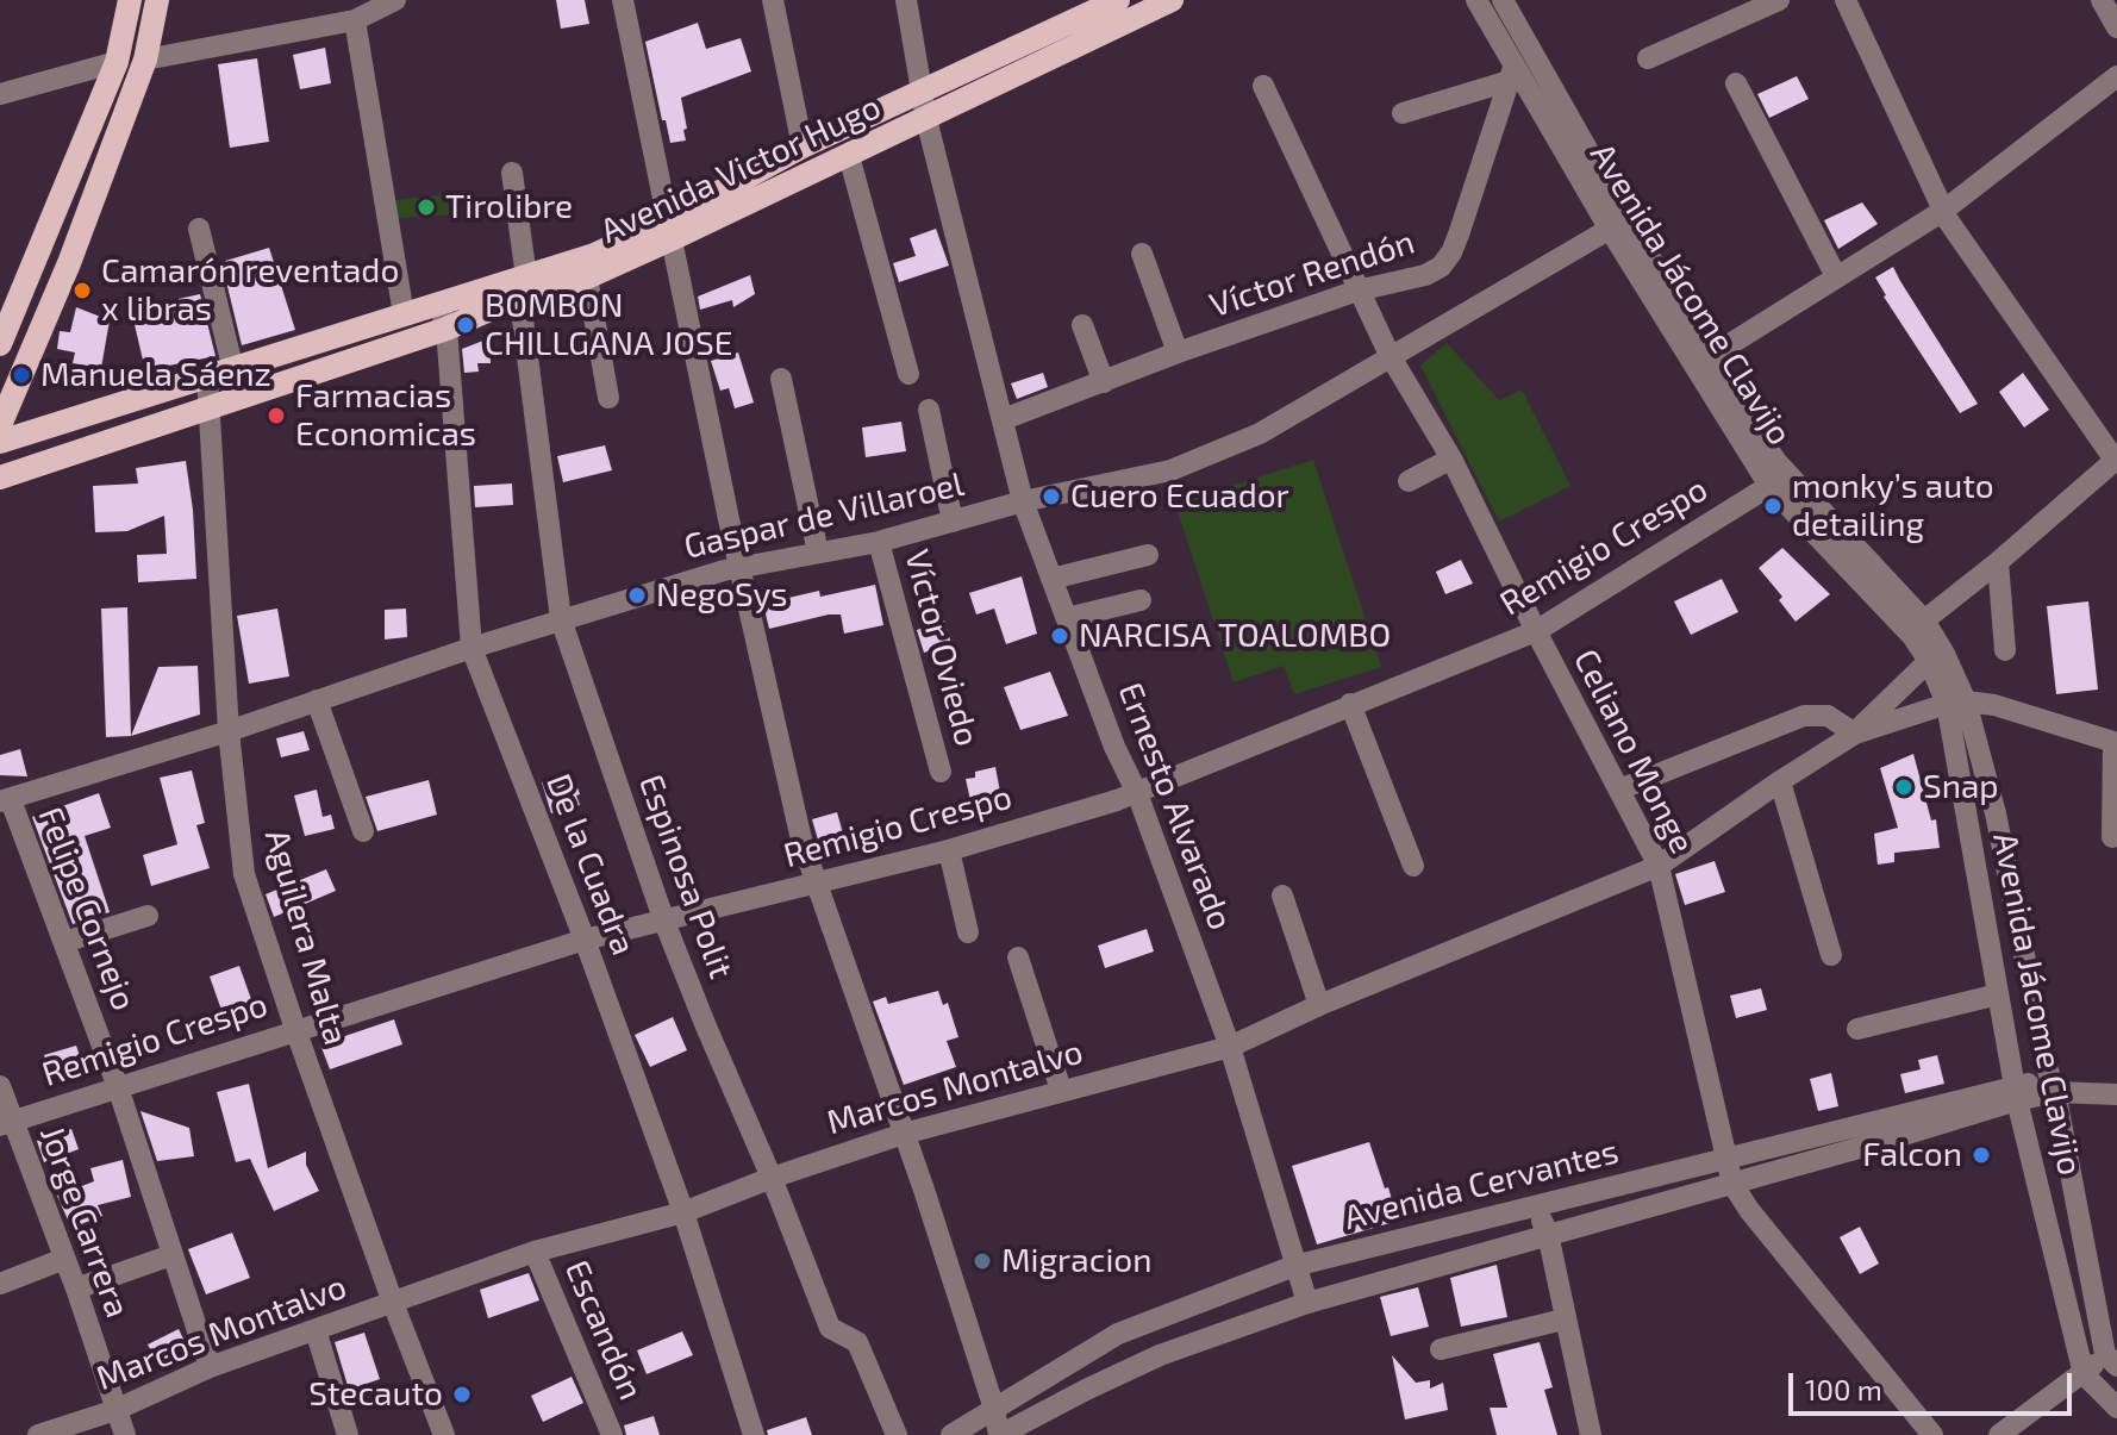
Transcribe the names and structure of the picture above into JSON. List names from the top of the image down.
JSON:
{
  "streets": {
    "main road": ["Avenida Victor Hugo"],
    "street": [
      "Víctor Rendón",
      "Avenida Jácome Clavijo",
      "Gaspar de Villaroel",
      "Remigio Crespo",
      "Víctor Oviedo",
      "Celiano Monge",
      "Ernesto Alvarado",
      "De la Cuadra",
      "Espinosa Polit",
      "Felipe Cornejo",
      "Aguilera Malta",
      "Marcos Montalvo",
      "Avenida Cervantes",
      "Jorge Carrera",
      "Escandón"
    ]
  },
  "crossings": [
    ["Avenida Victor Hugo", "Ernesto Alvarado"],
    ["Avenida Victor Hugo", "De la Cuadra"],
    ["Avenida Victor Hugo", "Espinosa Polit"],
    ["Avenida Victor Hugo", "Aguilera Malta"],
    ["Víctor Rendón", "Avenida Jácome Clavijo"],
    ["Víctor Rendón", "Celiano Monge"],
    ["Víctor Rendón", "Ernesto Alvarado"],
    ["Avenida Jácome Clavijo", "Gaspar de Villaroel"],
    ["Avenida Jácome Clavijo", "Remigio Crespo"],
    ["Avenida Jácome Clavijo", "Marcos Montalvo"],
    ["Avenida Jácome Clavijo", "Avenida Cervantes"],
    ["Gaspar de Villaroel", "Víctor Oviedo"],
    ["Gaspar de Villaroel", "Celiano Monge"],
    ["Gaspar de Villaroel", "Ernesto Alvarado"],
    ["Gaspar de Villaroel", "De la Cuadra"],
    ["Gaspar de Villaroel", "Espinosa Polit"],
    ["Gaspar de Villaroel", "Felipe Cornejo"],
    ["Gaspar de Villaroel", "Aguilera Malta"],
    ["Remigio Crespo", "Celiano Monge"],
    ["Remigio Crespo", "Ernesto Alvarado"],
    ["Remigio Crespo", "De la Cuadra"],
    ["Remigio Crespo", "Espinosa Polit"],
    ["Remigio Crespo", "Felipe Cornejo"],
    ["Remigio Crespo", "Aguilera Malta"],
    ["Remigio Crespo", "Jorge Carrera"],
    ["Celiano Monge", "Marcos Montalvo"],
    ["Celiano Monge", "Avenida Cervantes"],
    ["Ernesto Alvarado", "Marcos Montalvo"],
    ["Ernesto Alvarado", "Avenida Cervantes"],
    ["De la Cuadra", "Marcos Montalvo"],
    ["Espinosa Polit", "Marcos Montalvo"],
    ["Felipe Cornejo", "Marcos Montalvo"],
    ["Aguilera Malta", "Marcos Montalvo"],
    ["Marcos Montalvo", "Jorge Carrera"],
    ["Marcos Montalvo", "Escandón"]
  ],
  "places": [
    "Tirolibre",
    "Camarón reventado x libras",
    "BOMBON CHILLGANA JOSE",
    "Manuela Sáenz",
    "Farmacias Economicas",
    "Cuero Ecuador",
    "monky’s auto detailing",
    "NegoSys",
    "NARCISA TOALOMBO",
    "Snap",
    "Falcon",
    "Migracion",
    "Stecauto"
  ],
  "scale_bar": "100 m"
}
